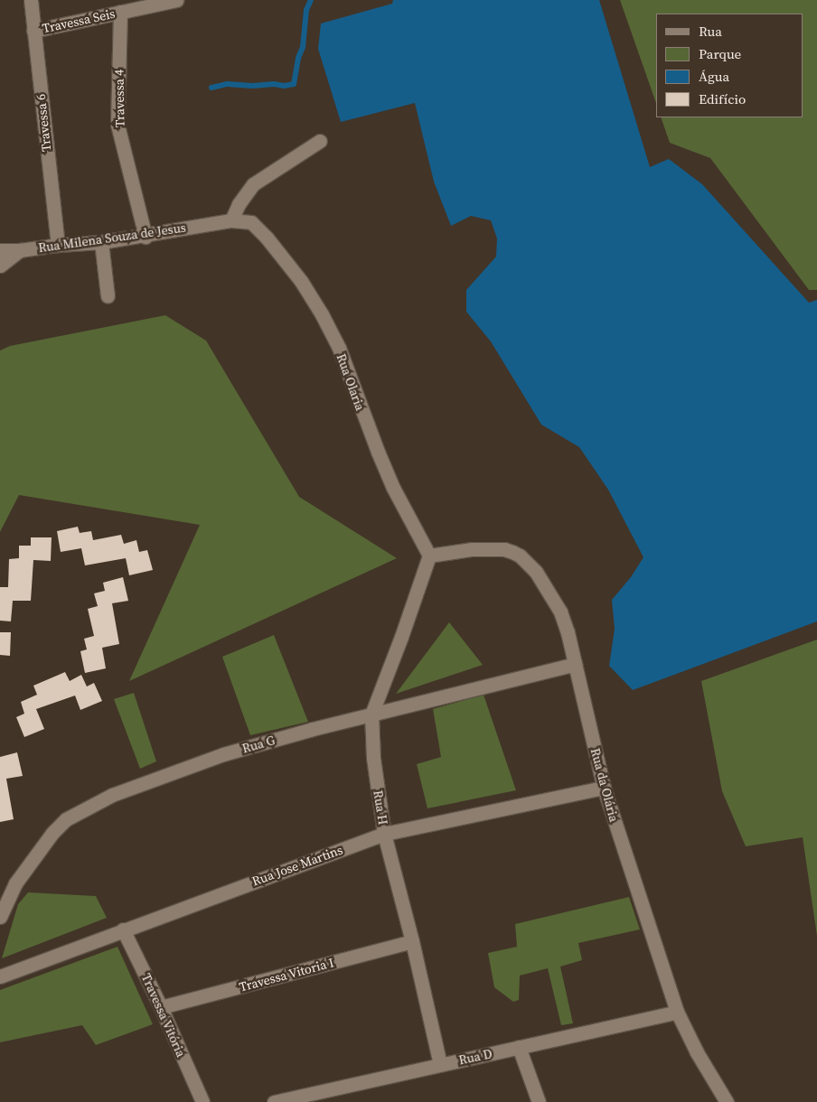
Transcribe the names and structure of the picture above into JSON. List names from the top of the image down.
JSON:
{
  "streets": {
    "street": [
      "Travessa Seis",
      "Travessa 4",
      "Travessa 6",
      "Rua Milena Souza de Jesus",
      "Rua Olaria",
      "Rua G",
      "Rua da Olária",
      "Rua H",
      "Rua Jose Martins",
      "Travessa Vitoria I",
      "Travessa Vitória",
      "Rua D"
    ]
  },
  "crossings": [
    ["Travessa Seis", "Travessa 4"],
    ["Travessa Seis", "Travessa 6"],
    ["Travessa 4", "Rua Milena Souza de Jesus"],
    ["Travessa 6", "Rua Milena Souza de Jesus"],
    ["Rua Milena Souza de Jesus", "Rua Olaria"],
    ["Rua Olaria", "Rua da Olária"],
    ["Rua Olaria", "Rua H"],
    ["Rua G", "Rua da Olária"],
    ["Rua G", "Rua H"],
    ["Rua da Olária", "Rua H"],
    ["Rua da Olária", "Rua Jose Martins"],
    ["Rua da Olária", "Rua D"],
    ["Rua H", "Rua Jose Martins"],
    ["Rua H", "Travessa Vitoria I"],
    ["Rua H", "Rua D"],
    ["Rua Jose Martins", "Travessa Vitória"],
    ["Travessa Vitoria I", "Travessa Vitória"]
  ],
  "legend": [
    "Rua",
    "Parque",
    "Água",
    "Edifício"
  ]
}
